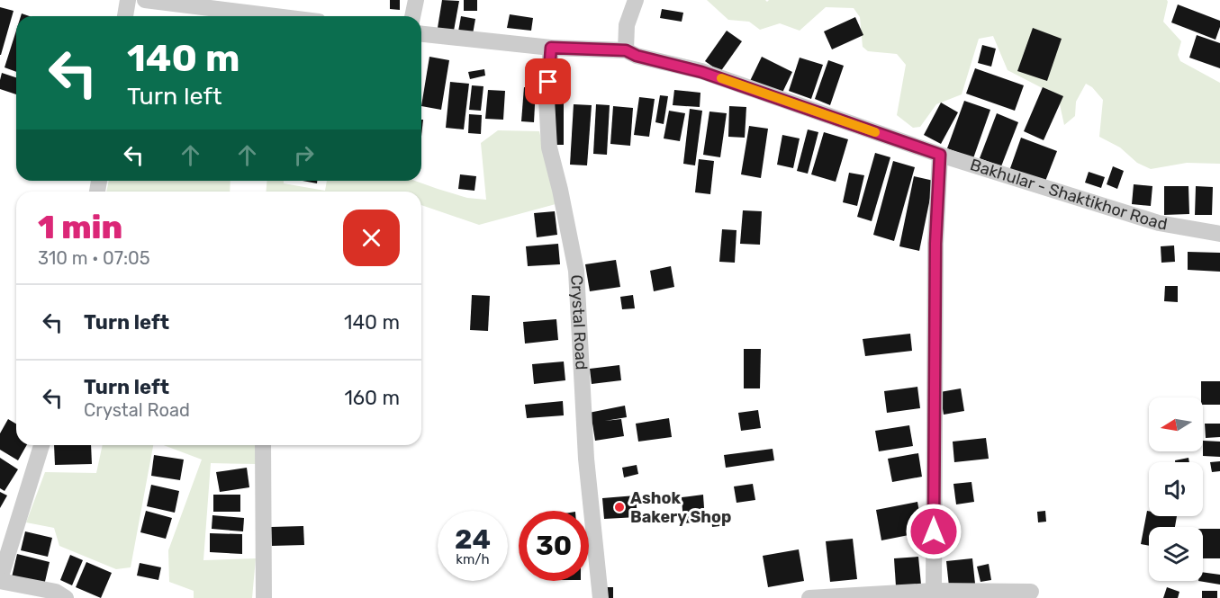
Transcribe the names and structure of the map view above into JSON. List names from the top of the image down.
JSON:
{
  "streets": {
    "street": ["Bakhular - Shaktikhor Road", "Crystal Road"]
  },
  "crossings": [
    ["Bakhular - Shaktikhor Road", "Crystal Road"]
  ],
  "places": ["Ashok Bakery Shop"],
  "north": "left",
  "page": {
    "turn": ["140 m", "Turn left"],
    "heading": ["1 min", "310 m · 07:05"],
    "list": [
      {
        "name": "Turn left",
        "value": "140 m"
      },
      {
        "name": "Turn left",
        "note": "Crystal Road",
        "value": "160 m"
      }
    ],
    "speed": "24 km/h",
    "limit": "30"
  }
}
